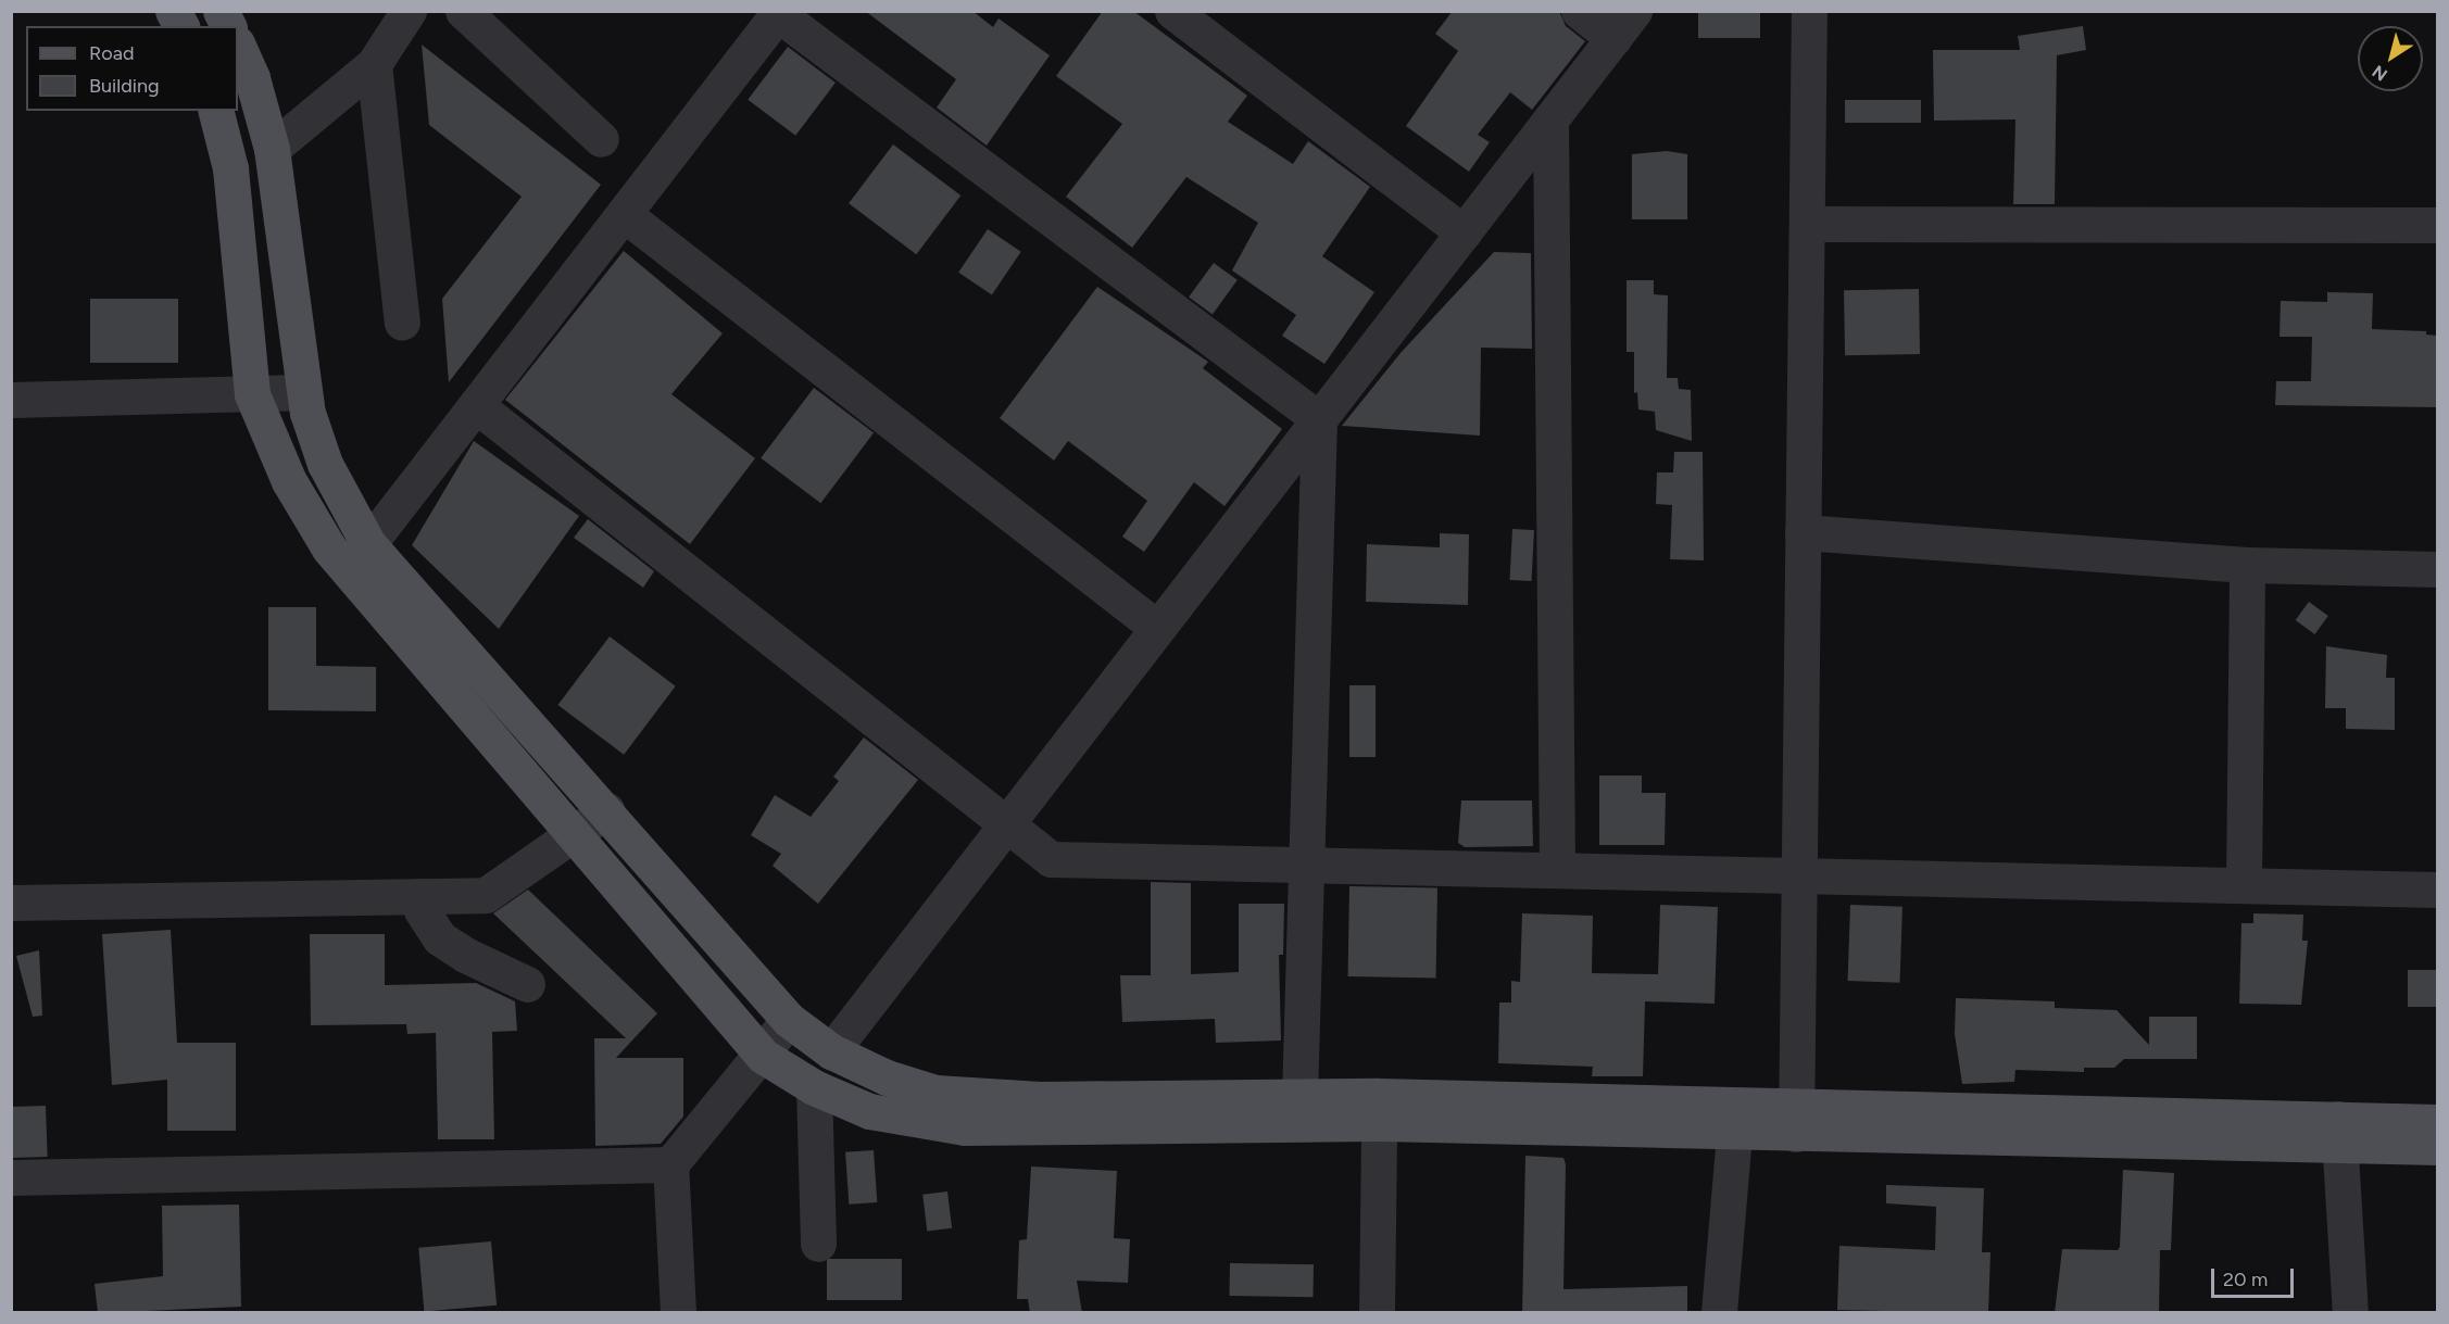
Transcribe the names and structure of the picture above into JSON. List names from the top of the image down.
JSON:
{
  "legend": ["Road", "Building"],
  "scale_bar": "20 m",
  "north": "bottom left"
}
